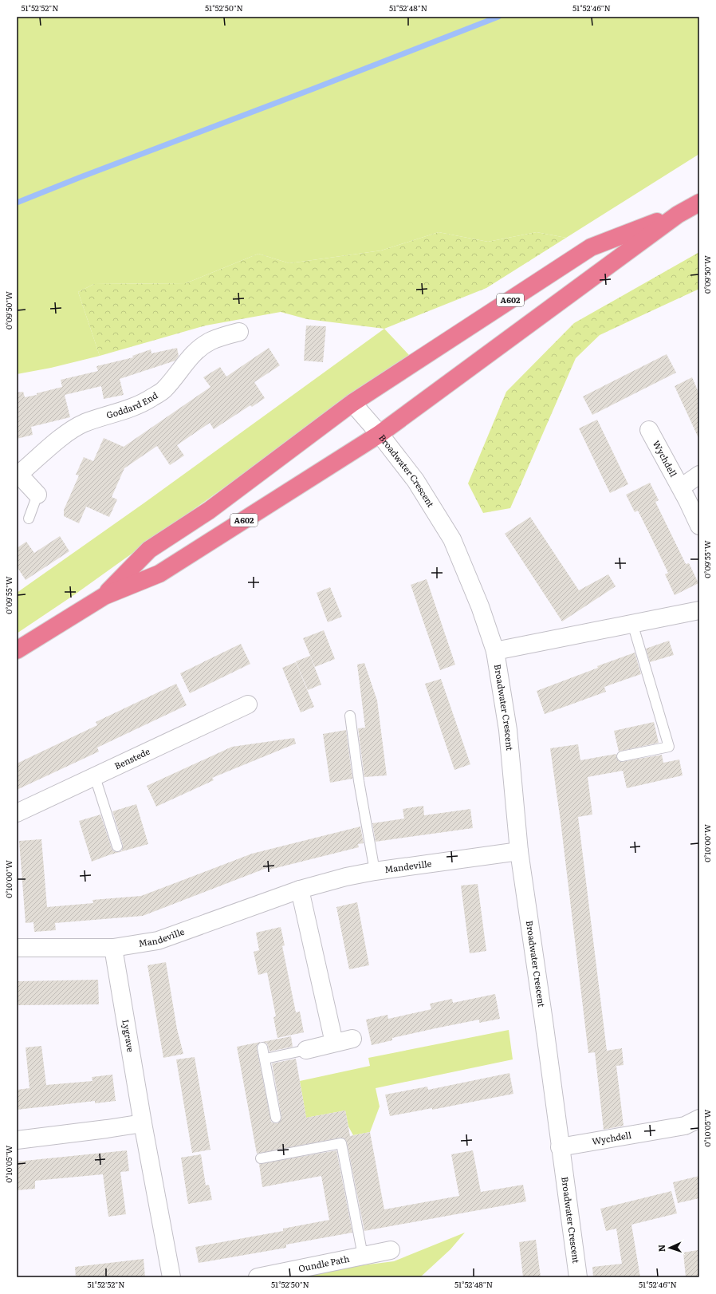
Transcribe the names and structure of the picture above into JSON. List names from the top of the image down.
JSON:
{
  "streets": {
    "highway": ["A602"],
    "street": [
      "Goddard End",
      "Wychdell",
      "Broadwater Crescent",
      "Benstede",
      "Mandeville",
      "Lygrave",
      "Oundle Path"
    ]
  },
  "crossings": [
    ["A602", "Broadwater Crescent"],
    ["Wychdell", "Broadwater Crescent"],
    ["Broadwater Crescent", "Mandeville"],
    ["Mandeville", "Lygrave"]
  ],
  "north": "left",
  "coordinates": [
    "51°52'52\"N",
    "51°52'50\"N",
    "51°52'48\"N",
    "51°52'46\"N",
    "0°09'50\"W",
    "0°09'55\"W",
    "0°10'00\"W",
    "0°10'05\"W"
  ]
}
